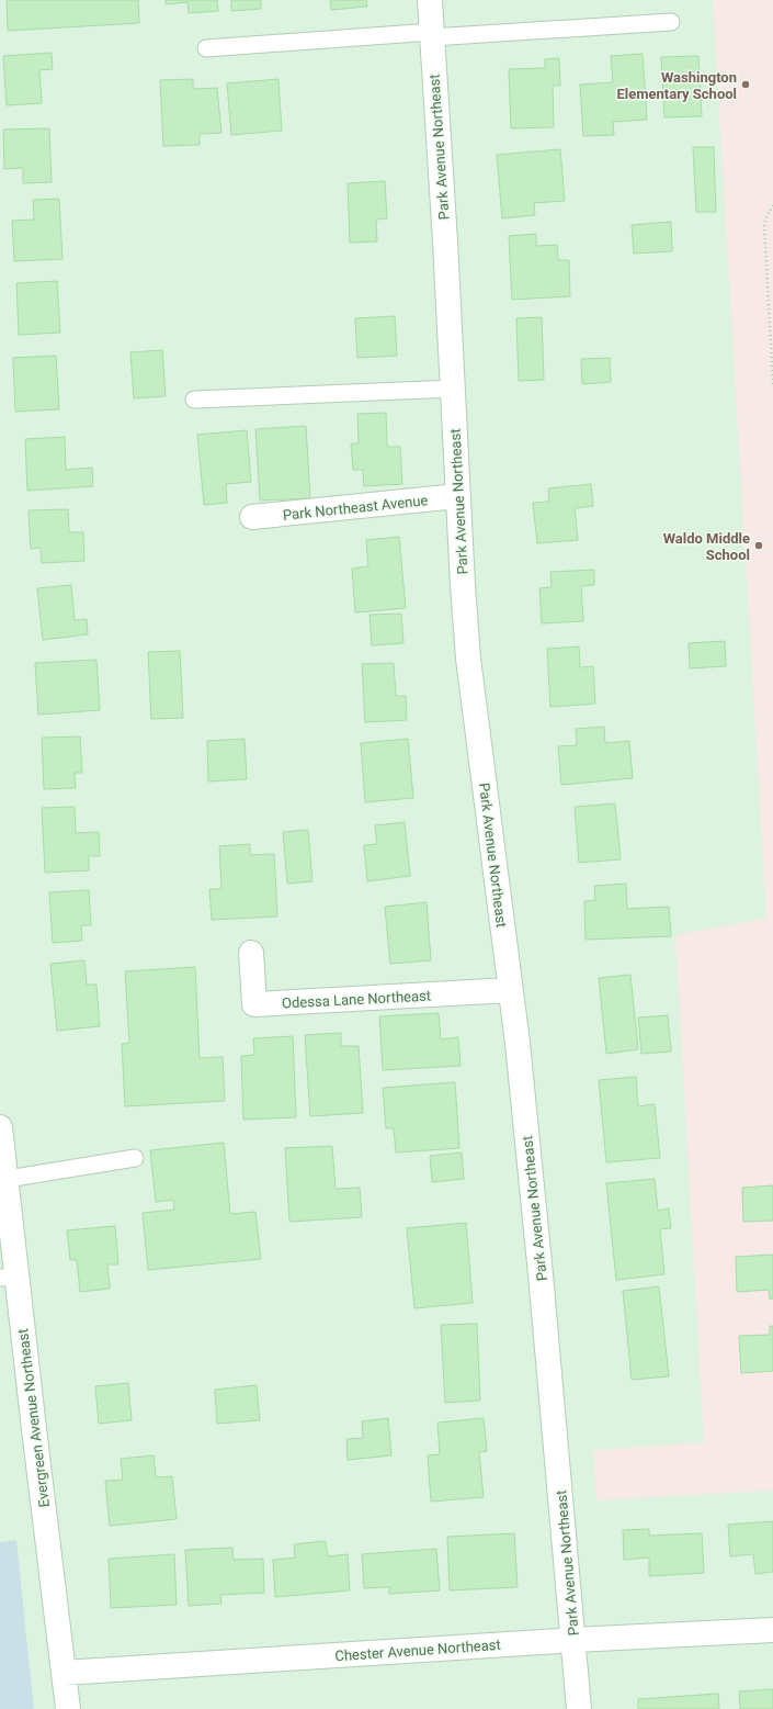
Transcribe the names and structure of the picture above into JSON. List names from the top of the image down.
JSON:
{
  "streets": {
    "street": [
      "Park Avenue Northeast",
      "Park Northeast Avenue",
      "Odessa Lane Northeast",
      "Evergreen Avenue Northeast",
      "Chester Avenue Northeast"
    ]
  },
  "crossings": [
    ["Park Avenue Northeast", "Park Northeast Avenue"],
    ["Park Avenue Northeast", "Odessa Lane Northeast"],
    ["Park Avenue Northeast", "Chester Avenue Northeast"],
    ["Evergreen Avenue Northeast", "Chester Avenue Northeast"]
  ],
  "places": ["Washington Elementary School", "Waldo Middle School"]
}
